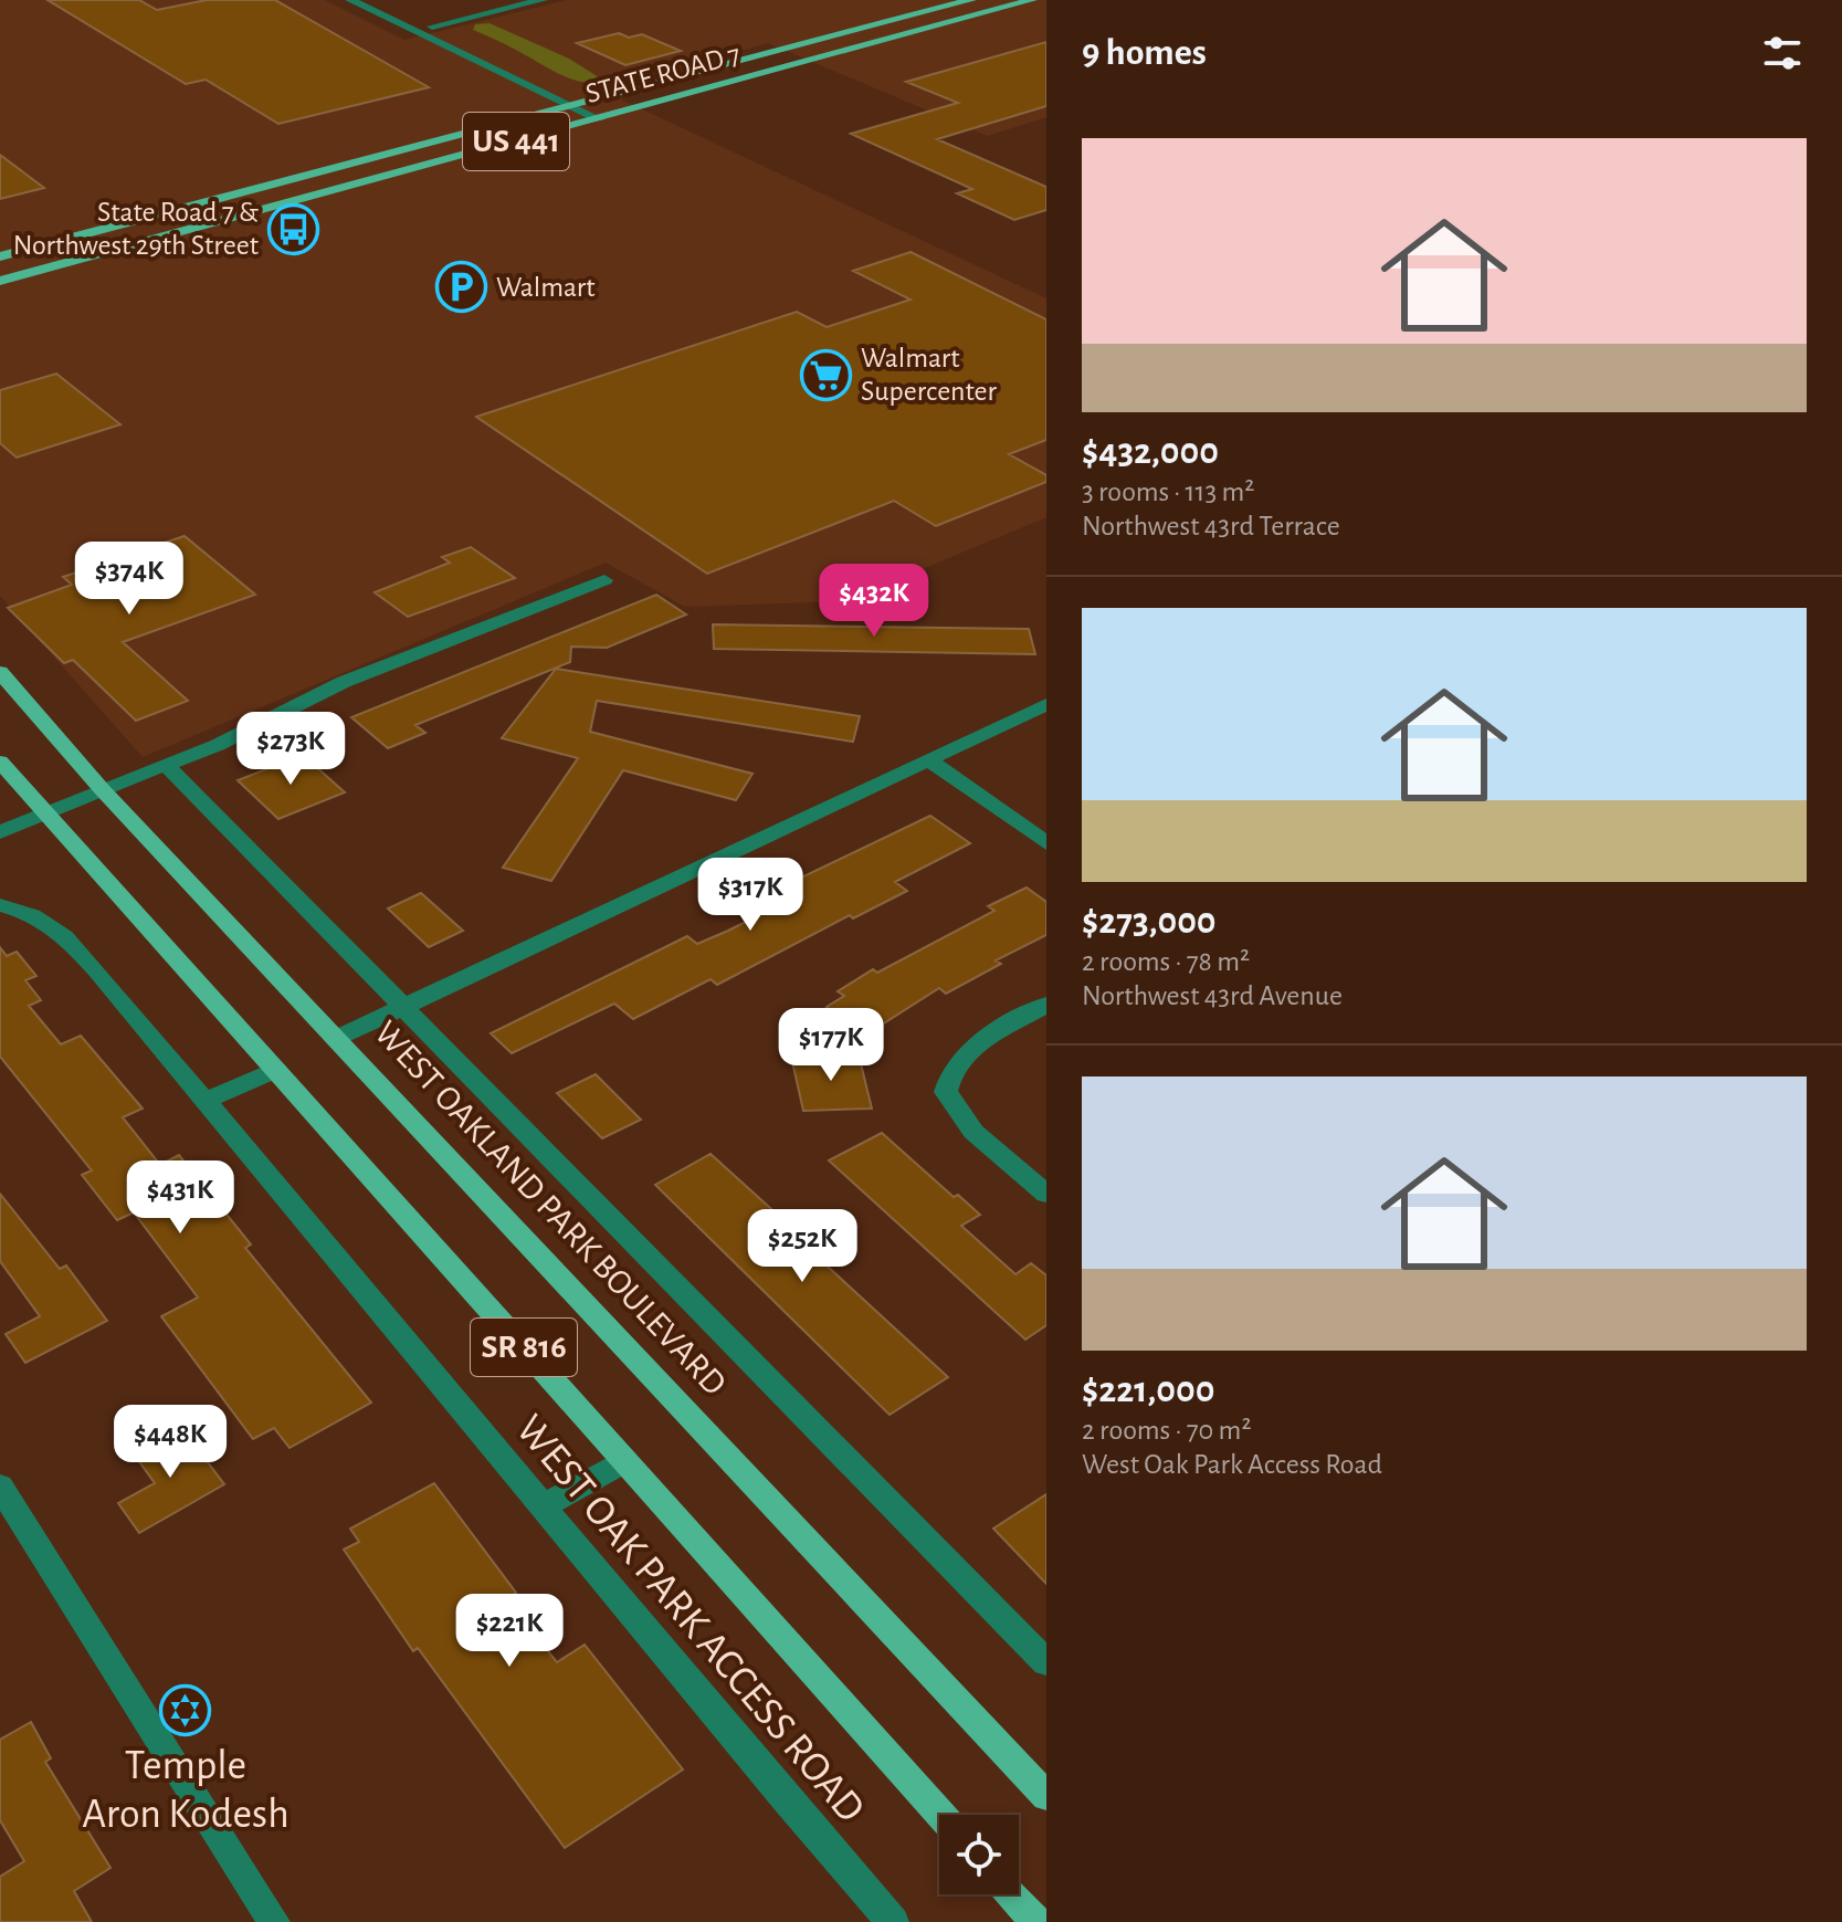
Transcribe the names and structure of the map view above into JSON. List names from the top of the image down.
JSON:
{
  "streets": {
    "main road": [
      "STATE ROAD 7",
      "US 441",
      "WEST OAKLAND PARK BOULEVARD",
      "SR 816"
    ],
    "street": ["WEST OAK PARK ACCESS ROAD"]
  },
  "places": {
    "bus stop": ["State Road 7 & Northwest 29th Street"],
    "parking": ["Walmart"],
    "supermarket": ["Walmart Supercenter"],
    "synagogue": ["Temple Aron Kodesh"]
  },
  "page": {
    "heading": "9 homes",
    "list": [
      {
        "name": "$432,000",
        "note": "3 rooms · 113 m² · Northwest 43rd Terrace"
      },
      {
        "name": "$273,000",
        "note": "2 rooms · 78 m² · Northwest 43rd Avenue"
      },
      {
        "name": "$221,000",
        "note": "2 rooms · 70 m² · West Oak Park Access Road"
      }
    ],
    "price": [
      "$374K",
      "$432K",
      "$273K",
      "$317K",
      "$177K",
      "$431K",
      "$252K",
      "$448K",
      "$221K"
    ]
  }
}
